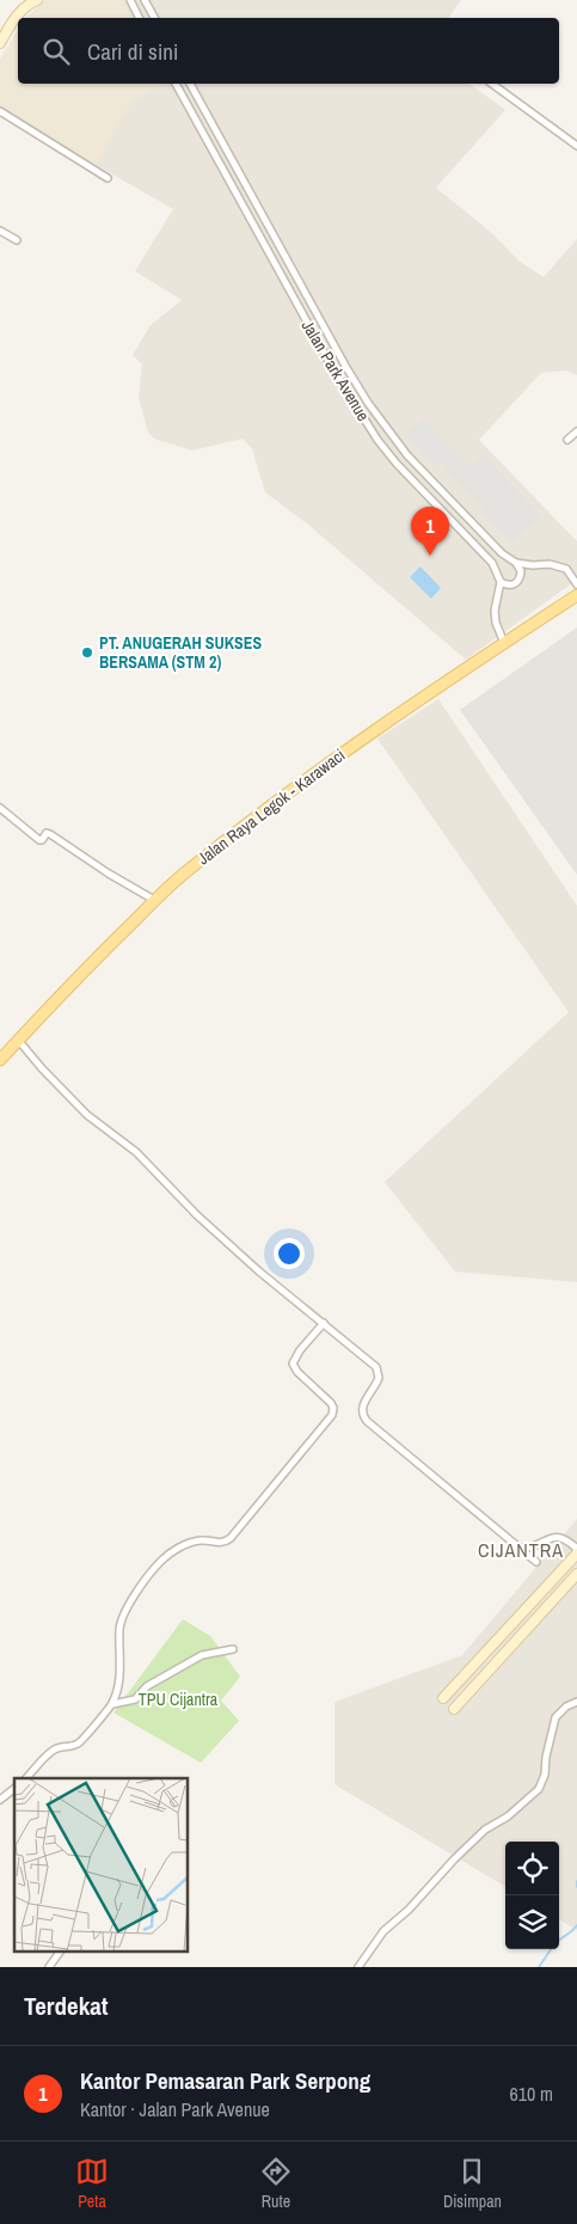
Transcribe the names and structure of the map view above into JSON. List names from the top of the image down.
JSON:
{
  "streets": {
    "main road": ["Jalan Raya Legok - Karawaci"],
    "street": ["Jalan Park Avenue"]
  },
  "districts": ["CIJANTRA"],
  "parks": ["TPU Cijantra"],
  "places": ["PT. ANUGERAH SUKSES BERSAMA (STM 2)"],
  "page": {
    "search": "Cari di sini",
    "pins": "1",
    "heading": "Terdekat",
    "list": [
      {
        "mark": "1",
        "name": "Kantor Pemasaran Park Serpong",
        "note": "Kantor · Jalan Park Avenue",
        "value": "610 m"
      }
    ],
    "nav": ["Peta", "Rute", "Disimpan"]
  }
}
